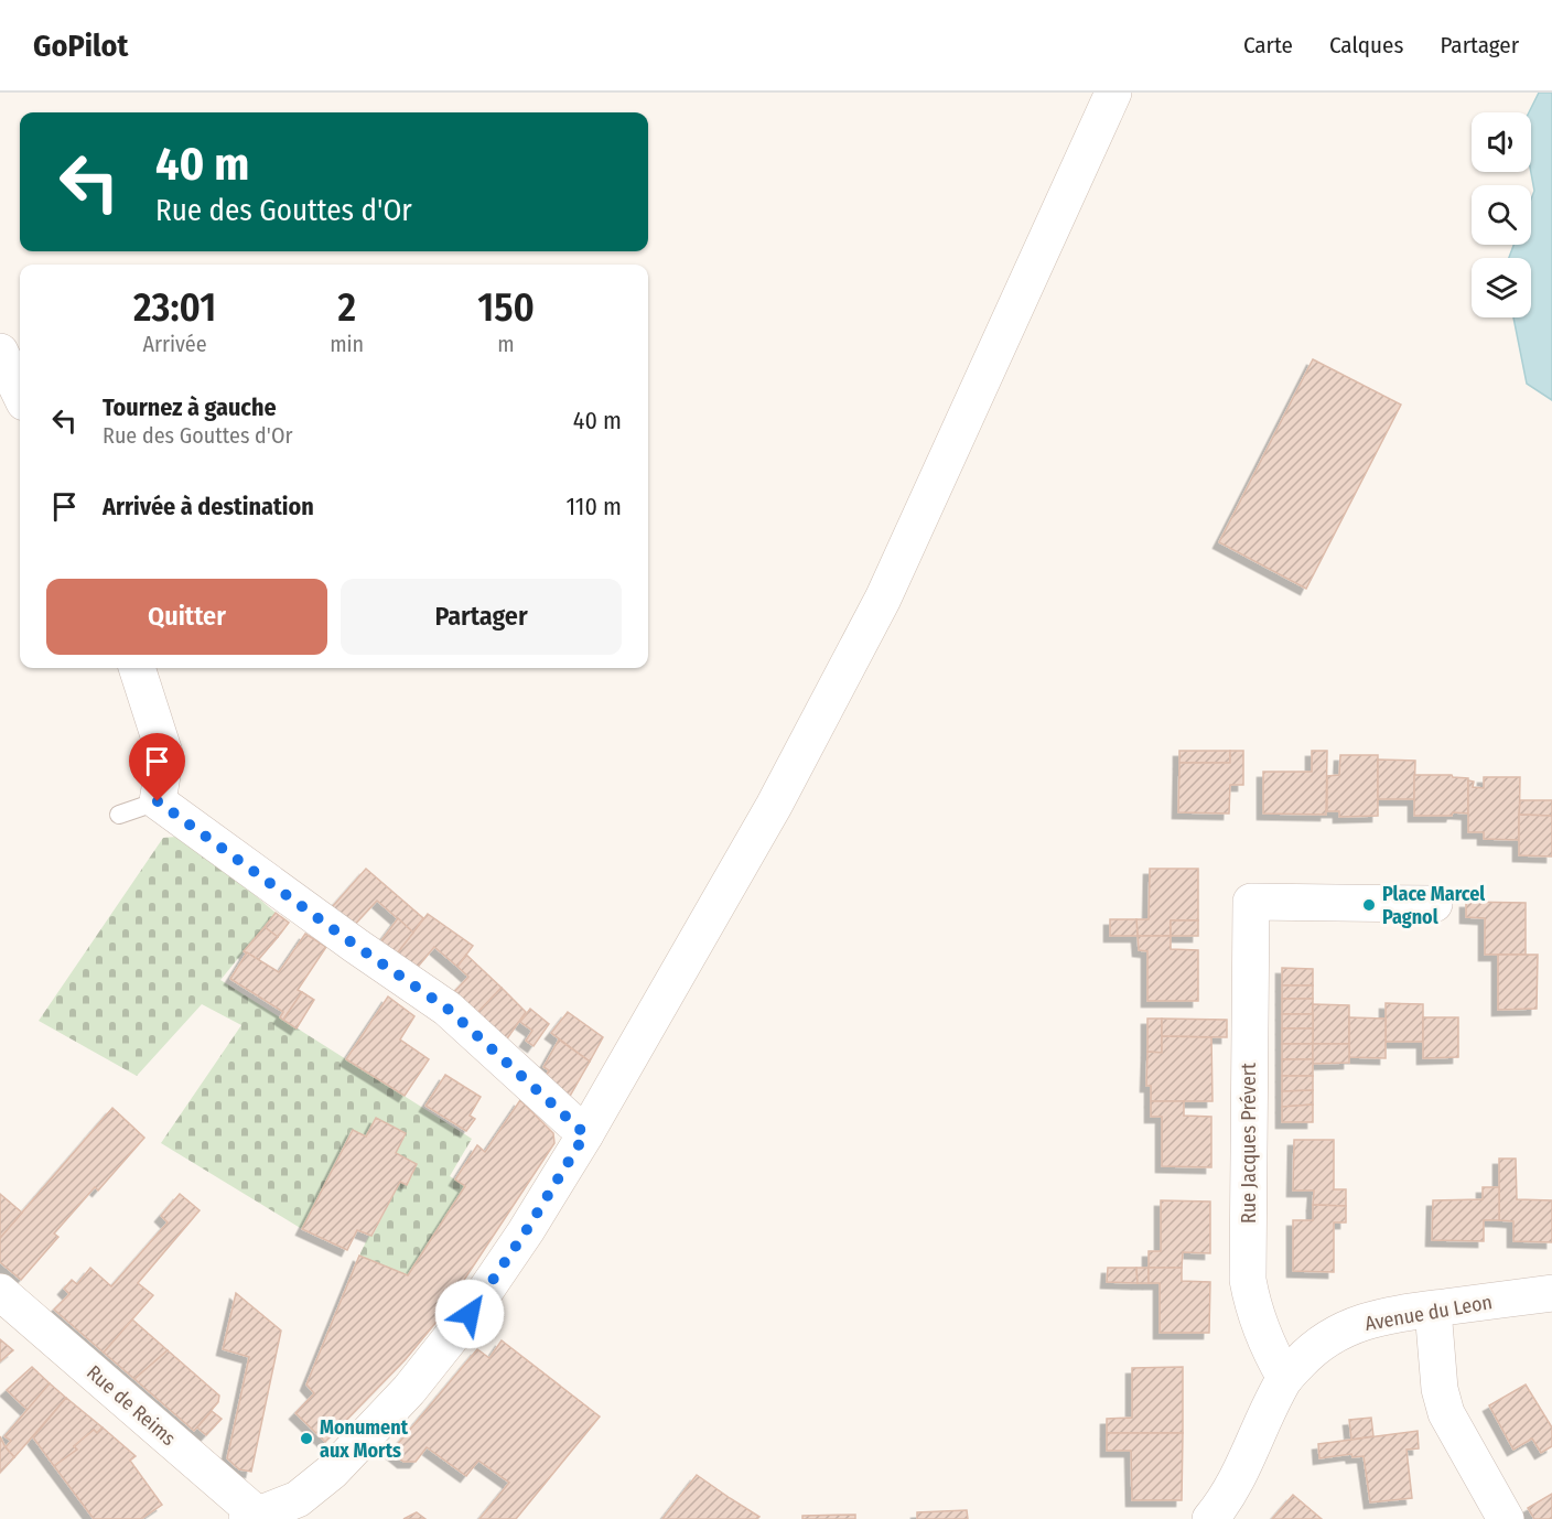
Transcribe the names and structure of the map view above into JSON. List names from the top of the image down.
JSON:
{
  "streets": {
    "street": ["Rue Jacques Prévert", "Avenue du Leon", "Rue de Reims"]
  },
  "crossings": [
    ["Rue Jacques Prévert", "Avenue du Leon"]
  ],
  "places": ["Place Marcel Pagnol", "Monument aux Morts"],
  "page": {
    "header": "GoPilot",
    "nav": ["Carte", "Calques", "Partager"],
    "turn": ["40 m", "Rue des Gouttes d'Or"],
    "eta": [
      "23:01",
      "Arrivée",
      "2",
      "min",
      "150",
      "m"
    ],
    "list": [
      {
        "name": "Tournez à gauche",
        "note": "Rue des Gouttes d'Or",
        "value": "40 m"
      },
      {
        "name": "Arrivée à destination",
        "value": "110 m"
      }
    ],
    "buttons": ["Quitter", "Partager"]
  }
}
